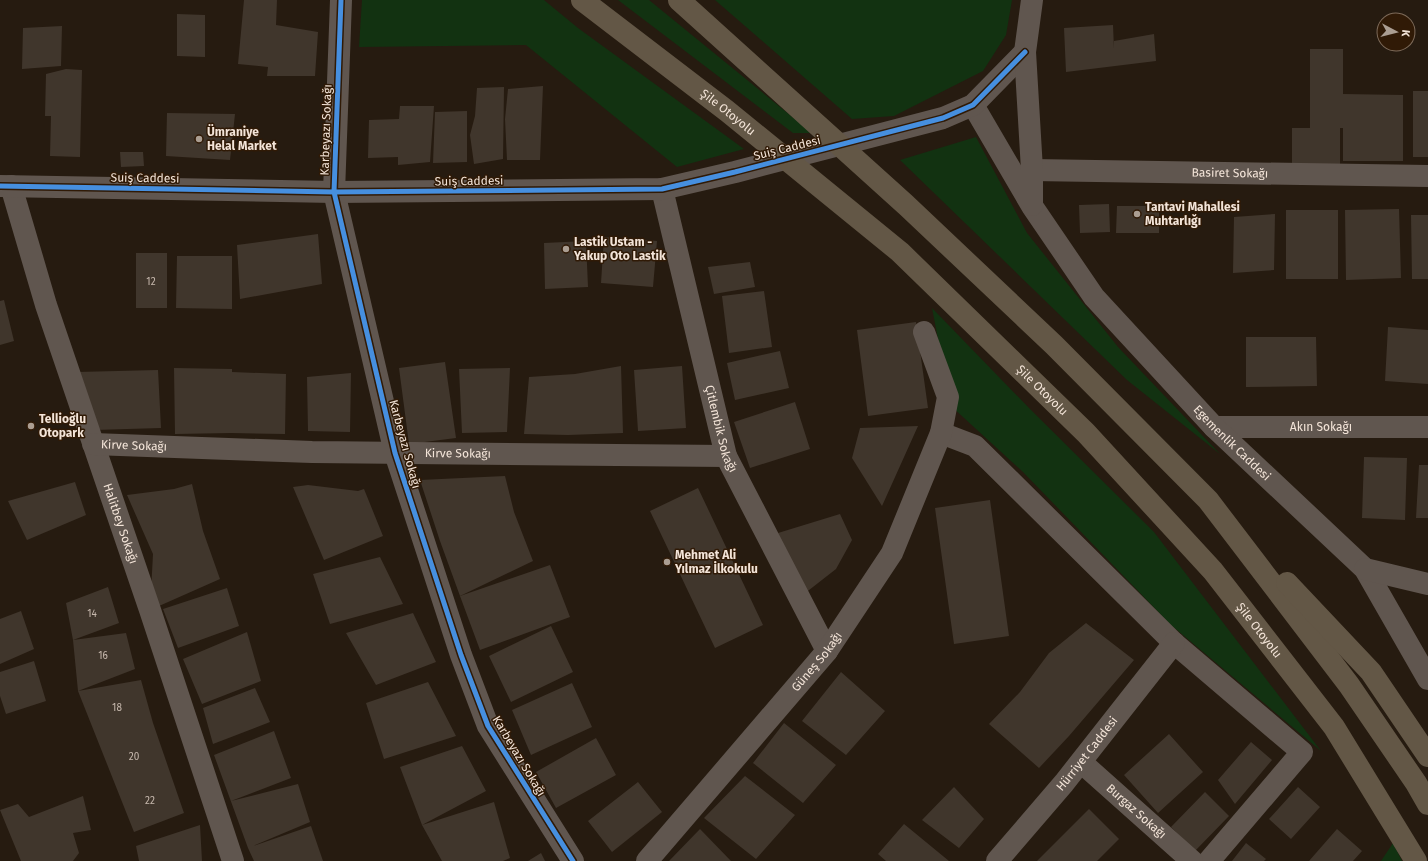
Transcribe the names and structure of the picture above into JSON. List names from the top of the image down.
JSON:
{
  "streets": {
    "highway": ["Şile Otoyolu"],
    "street": [
      "Karbeyazı Sokağı",
      "Suiş Caddesi",
      "Basiret Sokağı",
      "Akın Sokağı",
      "Çitlembik Sokağı",
      "Egemenlik Caddesi",
      "Kirve Sokağı",
      "Halitbey Sokağı",
      "Güneş Sokağı",
      "Hürriyet Caddesi",
      "Burgaz Sokağı"
    ]
  },
  "crossings": [
    ["Karbeyazı Sokağı", "Suiş Caddesi"],
    ["Karbeyazı Sokağı", "Kirve Sokağı"],
    ["Suiş Caddesi", "Çitlembik Sokağı"],
    ["Suiş Caddesi", "Egemenlik Caddesi"],
    ["Suiş Caddesi", "Halitbey Sokağı"],
    ["Akın Sokağı", "Egemenlik Caddesi"],
    ["Çitlembik Sokağı", "Kirve Sokağı"],
    ["Çitlembik Sokağı", "Güneş Sokağı"],
    ["Kirve Sokağı", "Halitbey Sokağı"],
    ["Hürriyet Caddesi", "Burgaz Sokağı"]
  ],
  "places": [
    "Ümraniye Helal Market",
    "Tantavi Mahallesi Muhtarlığı",
    "Lastik Ustam - Yakup Oto Lastik",
    "Tellioğlu Otopark",
    "Mehmet Ali Yılmaz İlkokulu"
  ],
  "house_numbers": [
    "12",
    "14",
    "16",
    "18",
    "20",
    "22"
  ],
  "north": "right"
}
